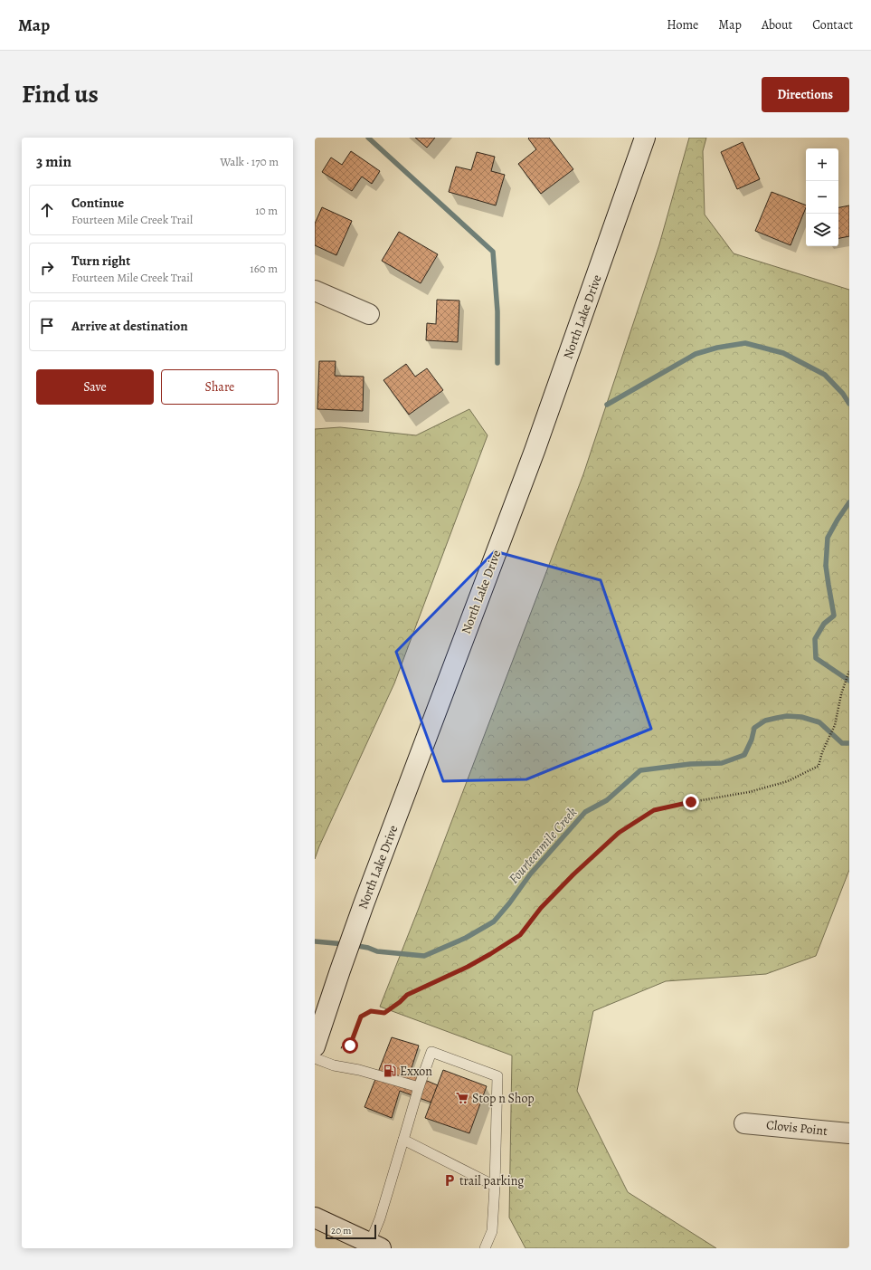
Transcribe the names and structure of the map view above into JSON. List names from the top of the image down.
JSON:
{
  "streets": {
    "main road": ["North Lake Drive", "Clovis Point"]
  },
  "water": ["Fourteenmile Creek"],
  "places": {
    "fuel station": ["Exxon"],
    "supermarket": ["Stop n Shop"],
    "parking": ["trail parking"]
  },
  "scale_bar": "20 m",
  "page": {
    "header": "Map",
    "nav": [
      "Home",
      "Map",
      "About",
      "Contact"
    ],
    "title": "Find us",
    "buttons": [
      "Directions",
      ["Save", "Share"]
    ],
    "heading": ["3 min", "Walk · 170 m"],
    "map_buttons": ["+", "−"],
    "list": [
      ["Continue", "Fourteen Mile Creek Trail", "10 m"],
      ["Turn right", "Fourteen Mile Creek Trail", "160 m"],
      "Arrive at destination"
    ],
    "scale": "20 m"
  }
}
